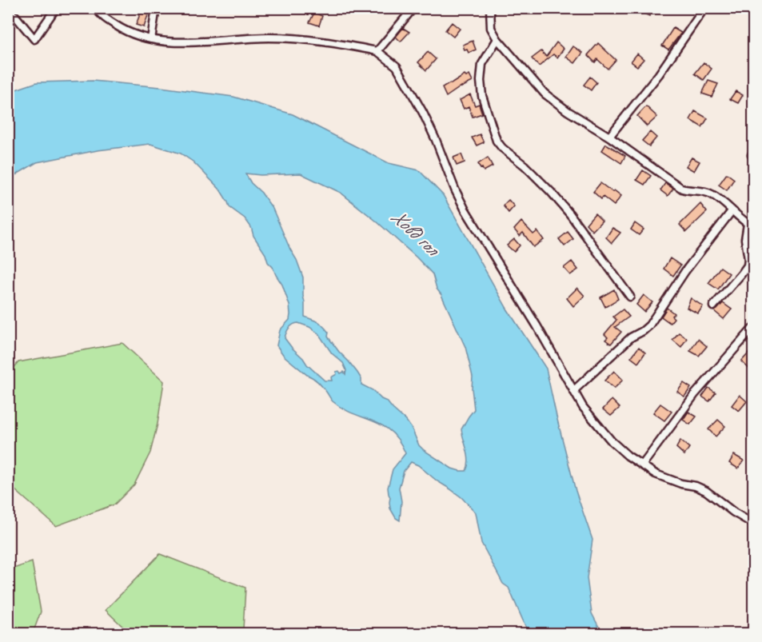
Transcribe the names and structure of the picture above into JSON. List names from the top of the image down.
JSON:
{
  "water": ["Ховд гол"]
}
